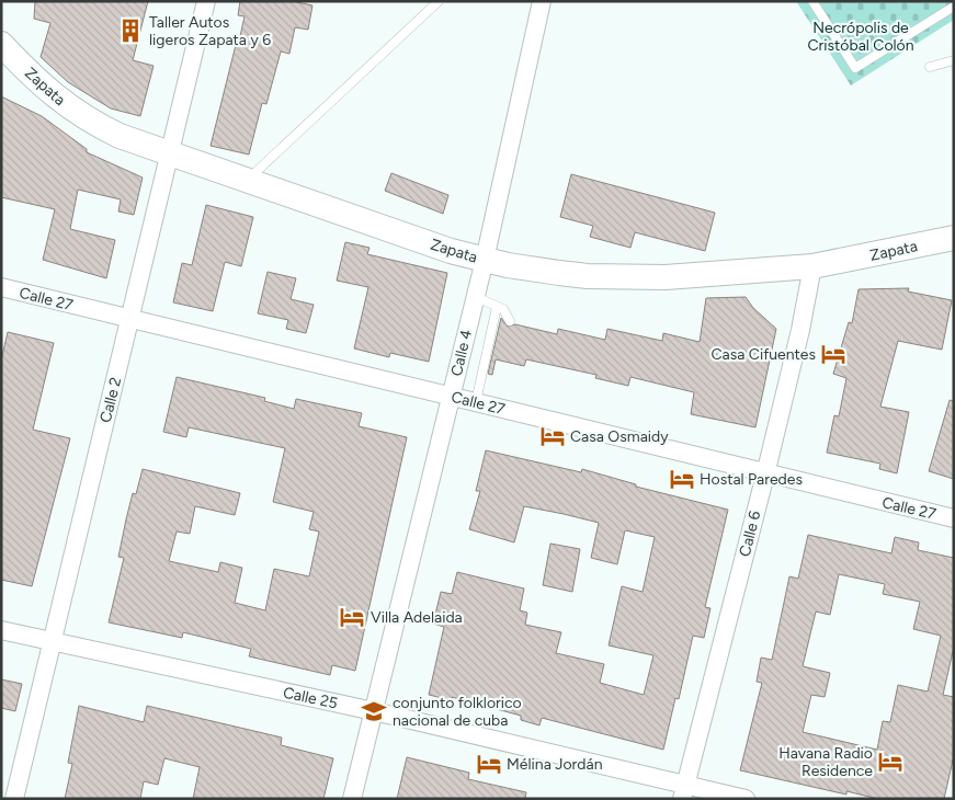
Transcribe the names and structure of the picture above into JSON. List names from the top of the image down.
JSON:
{
  "streets": {
    "main road": ["Zapata"],
    "street": [
      "Calle 27",
      "Calle 4",
      "Calle 2",
      "Calle 6",
      "Calle 25"
    ]
  },
  "crossings": [
    ["Zapata", "Calle 4"],
    ["Zapata", "Calle 2"],
    ["Zapata", "Calle 6"],
    ["Calle 27", "Calle 4"],
    ["Calle 27", "Calle 2"],
    ["Calle 27", "Calle 6"],
    ["Calle 4", "Calle 25"],
    ["Calle 2", "Calle 25"],
    ["Calle 6", "Calle 25"]
  ],
  "parks": ["Necrópolis de Cristóbal Colón"],
  "places": {
    "building": ["Taller Autos ligeros Zapata y 6"],
    "hotel": [
      "Casa Cifuentes",
      "Casa Osmaidy",
      "Hostal Paredes",
      "Villa Adelaida",
      "Havana Radio Residence",
      "Mélina Jordán"
    ],
    "school or university": ["conjunto folklorico nacional de cuba"]
  }
}
